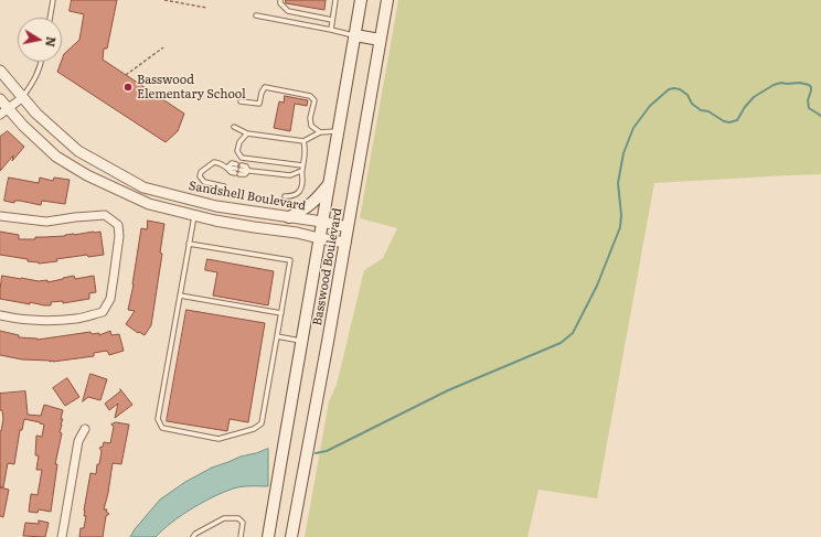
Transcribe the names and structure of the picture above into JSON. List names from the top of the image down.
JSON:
{
  "streets": {
    "main road": ["Basswood Boulevard"],
    "street": ["Sandshell Boulevard"]
  },
  "crossings": [
    ["Sandshell Boulevard", "Basswood Boulevard"]
  ],
  "places": ["Basswood Elementary School"],
  "north": "right"
}
